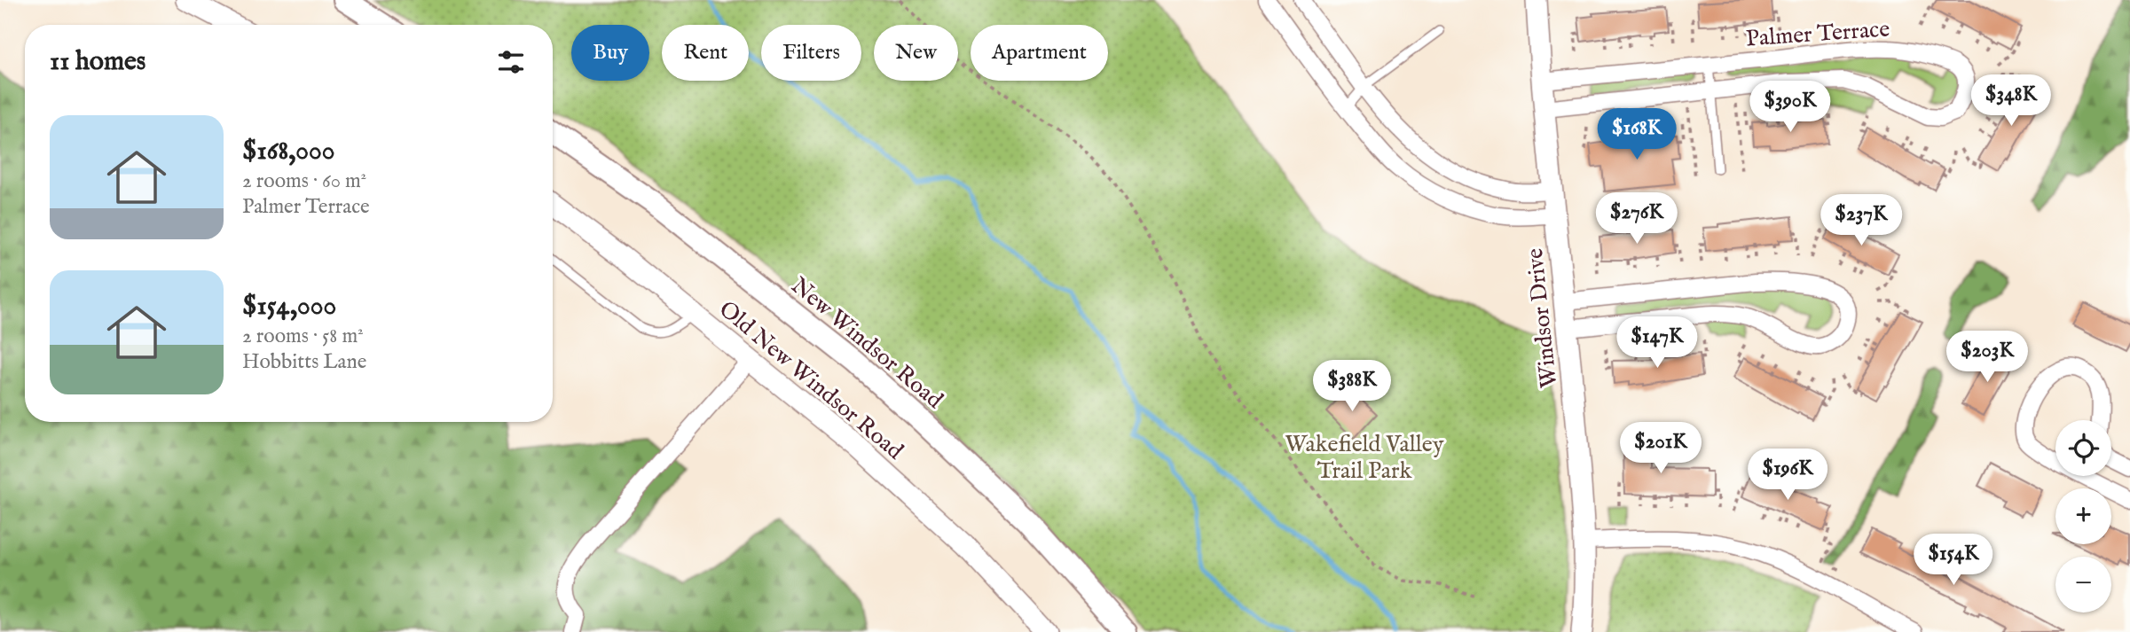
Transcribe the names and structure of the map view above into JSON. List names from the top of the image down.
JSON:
{
  "streets": {
    "main road": ["New Windsor Road"],
    "street": ["Palmer Terrace", "Windsor Drive", "Old New Windsor Road"]
  },
  "crossings": [
    ["Palmer Terrace", "Windsor Drive"]
  ],
  "parks": ["Wakefield Valley Trail Park"],
  "page": {
    "chip": [
      "Buy",
      "Rent",
      "Filters",
      "New",
      "Apartment"
    ],
    "heading": "11 homes",
    "price": [
      "$348K",
      "$390K",
      "$168K",
      "$276K",
      "$237K",
      "$147K",
      "$203K",
      "$388K",
      "$201K",
      "$196K",
      "$154K"
    ],
    "list": [
      {
        "name": "$168,000",
        "note": "2 rooms · 60 m² · Palmer Terrace"
      },
      {
        "name": "$154,000",
        "note": "2 rooms · 58 m² · Hobbitts Lane"
      }
    ],
    "map_buttons": ["+", "−"]
  }
}
